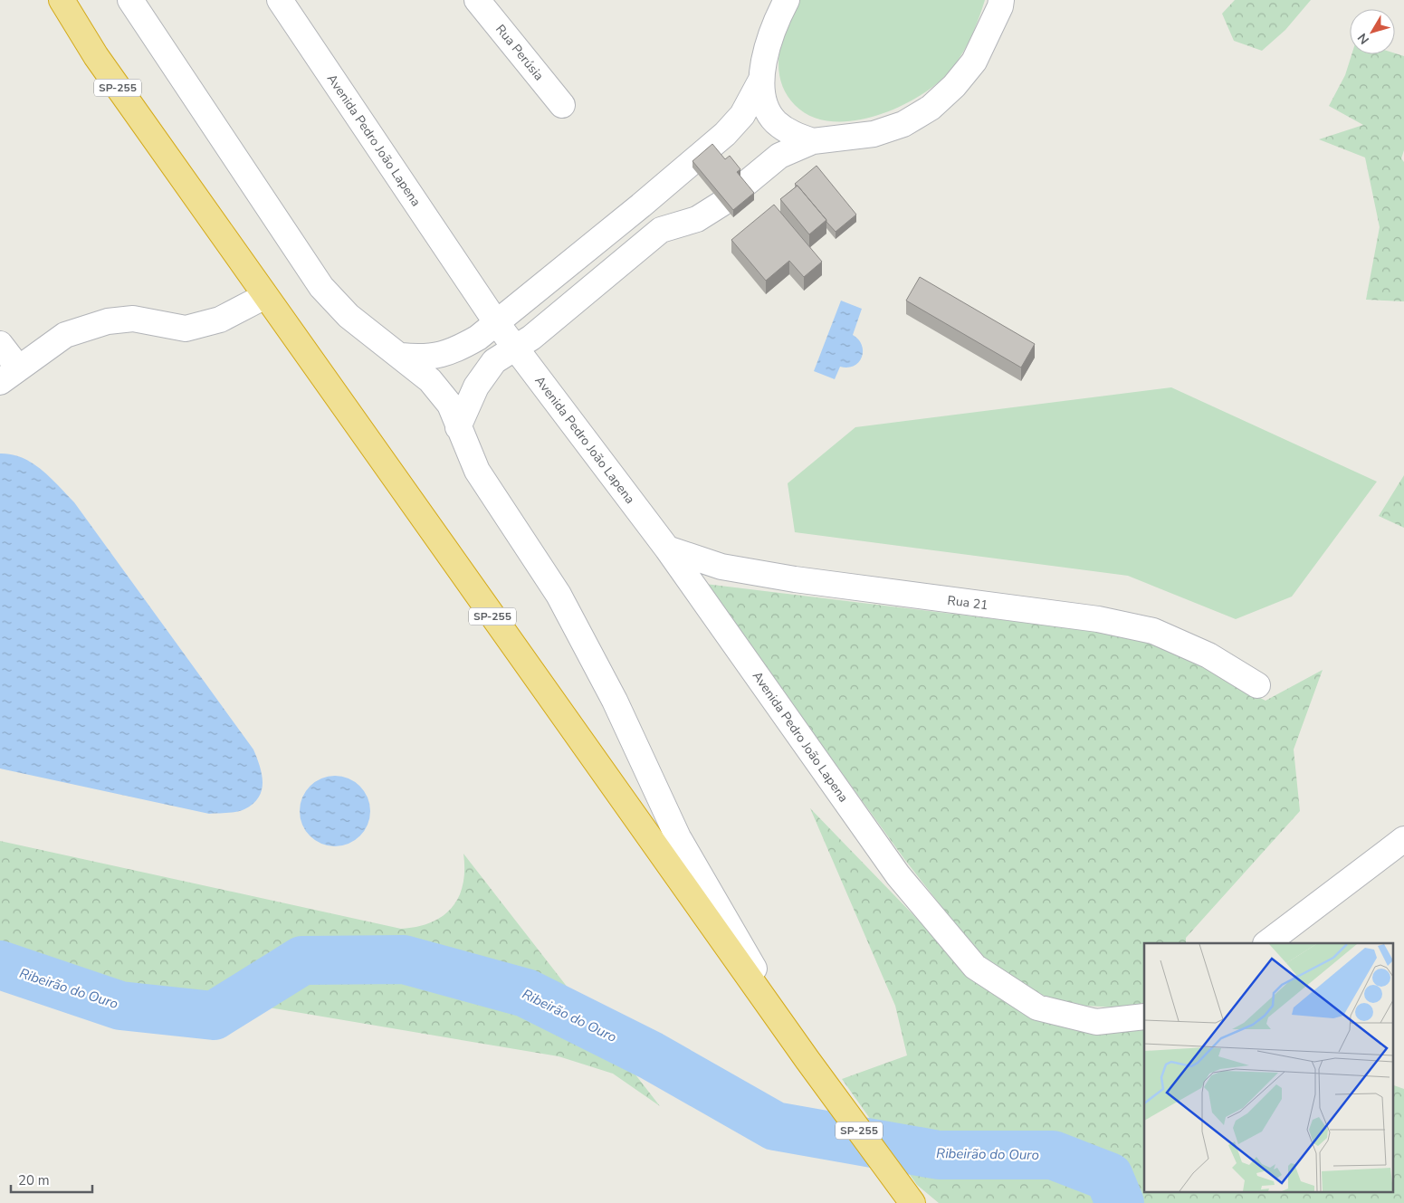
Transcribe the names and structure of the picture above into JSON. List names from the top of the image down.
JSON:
{
  "streets": {
    "highway": ["SP-255"],
    "street": ["Rua Perúsia", "Avenida Pedro João Lapena", "Rua 21"]
  },
  "crossings": [
    ["Avenida Pedro João Lapena", "Rua 21"]
  ],
  "water": ["Ribeirão do Ouro"],
  "scale_bar": "20 m",
  "north": "bottom left"
}
